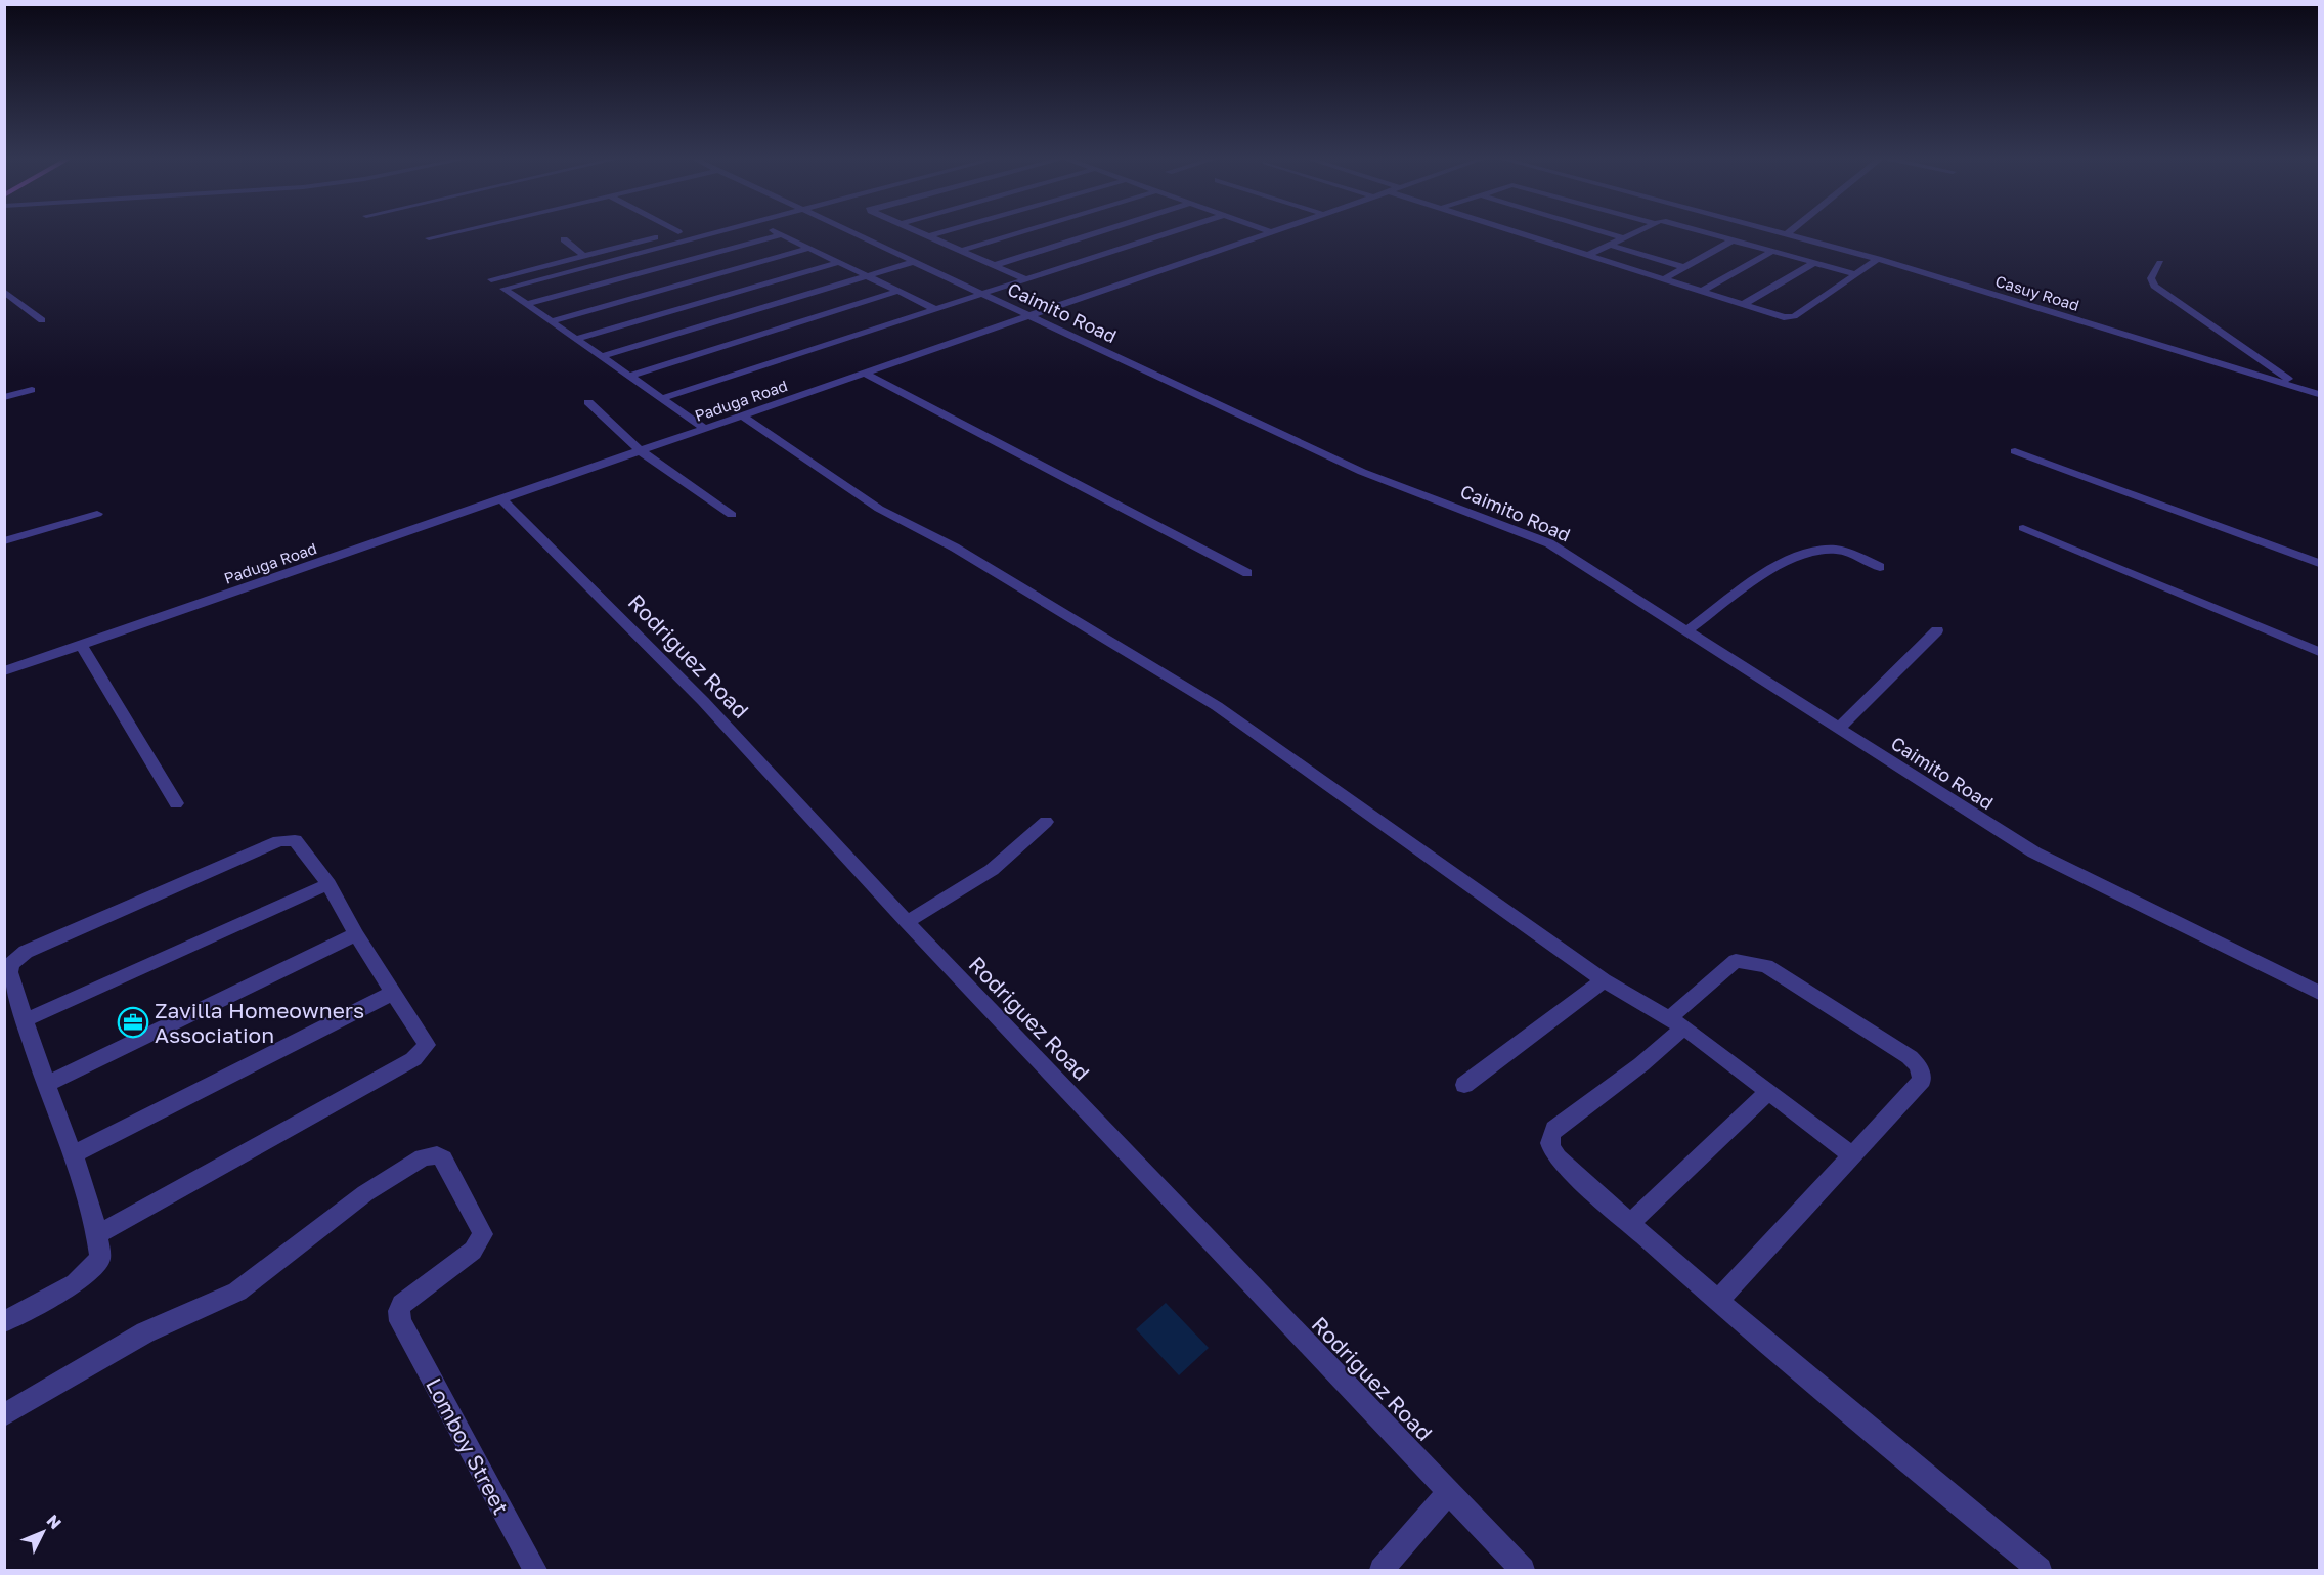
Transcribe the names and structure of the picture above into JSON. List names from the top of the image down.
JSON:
{
  "streets": {
    "street": [
      "Casuy Road",
      "Caimito Road",
      "Paduga Road",
      "Rodriguez Road",
      "Lomboy Street"
    ]
  },
  "crossings": [
    ["Caimito Road", "Paduga Road"],
    ["Paduga Road", "Rodriguez Road"]
  ],
  "places": {
    "office": ["Zavilla Homeowners Association"]
  },
  "north": "top right"
}
